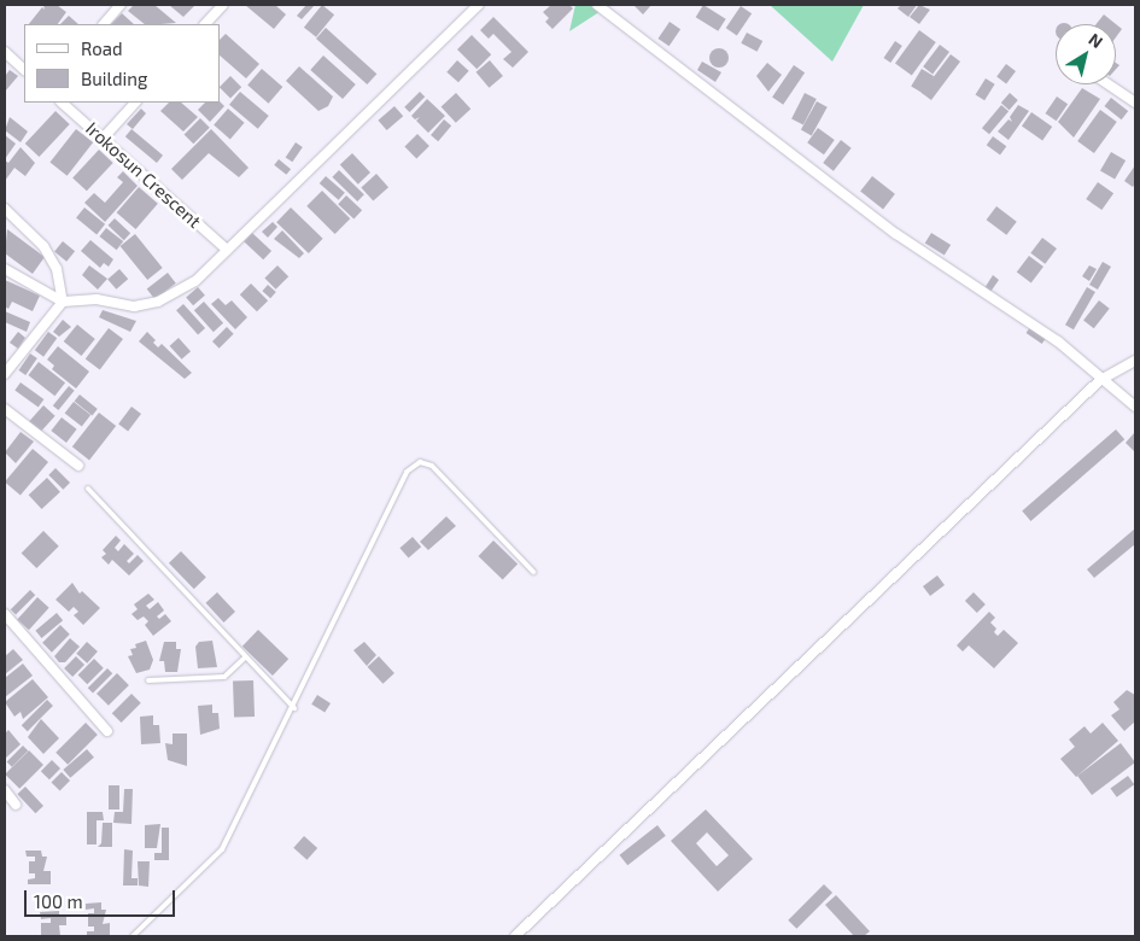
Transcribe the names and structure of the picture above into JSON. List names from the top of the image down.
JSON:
{
  "streets": {
    "street": ["Irokosun Crescent"]
  },
  "legend": ["Road", "Building"],
  "scale_bar": "100 m",
  "north": "top right"
}
